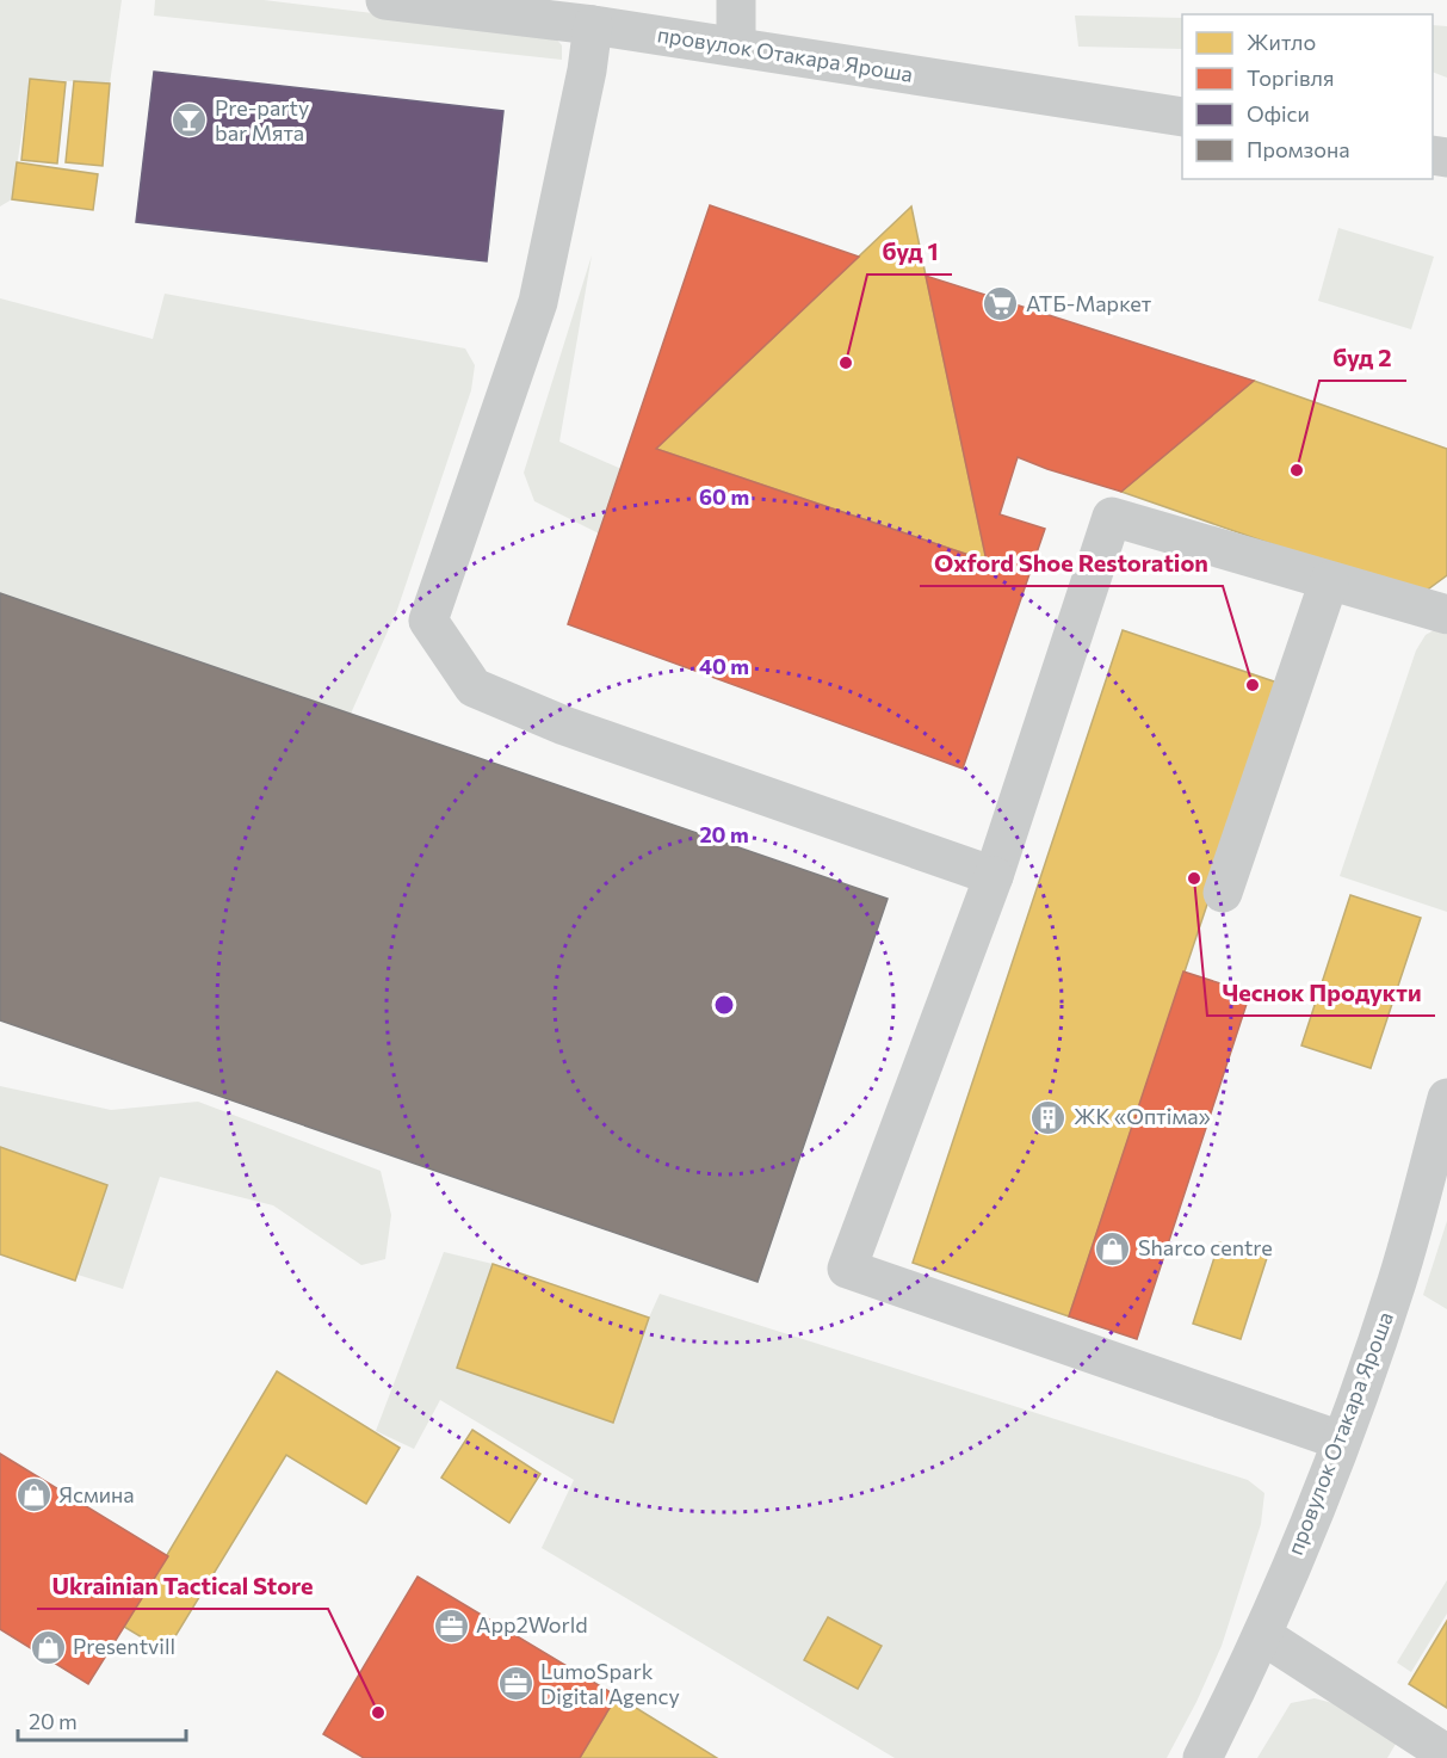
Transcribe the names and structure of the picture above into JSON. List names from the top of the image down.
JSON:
{
  "streets": {
    "street": ["провулок Отакара Яроша"]
  },
  "places": {
    "bar": ["Pre-party bar Мята"],
    "supermarket": ["АТБ-Маркет"],
    "other": [
      "буд 1",
      "буд 2",
      "Oxford Shoe Restoration",
      "Чеснок Продукти",
      "Ukrainian Tactical Store"
    ],
    "building": ["ЖК «Оптіма»"],
    "shop": ["Sharco centre", "Ясмина", "Presentvill"],
    "office": ["App2World", "LumoSpark Digital Agency"]
  },
  "legend": [
    "Житло",
    "Торгівля",
    "Офіси",
    "Промзона"
  ],
  "scale_bar": "20 m",
  "rings": ["60 m", "40 m", "20 m"]
}
